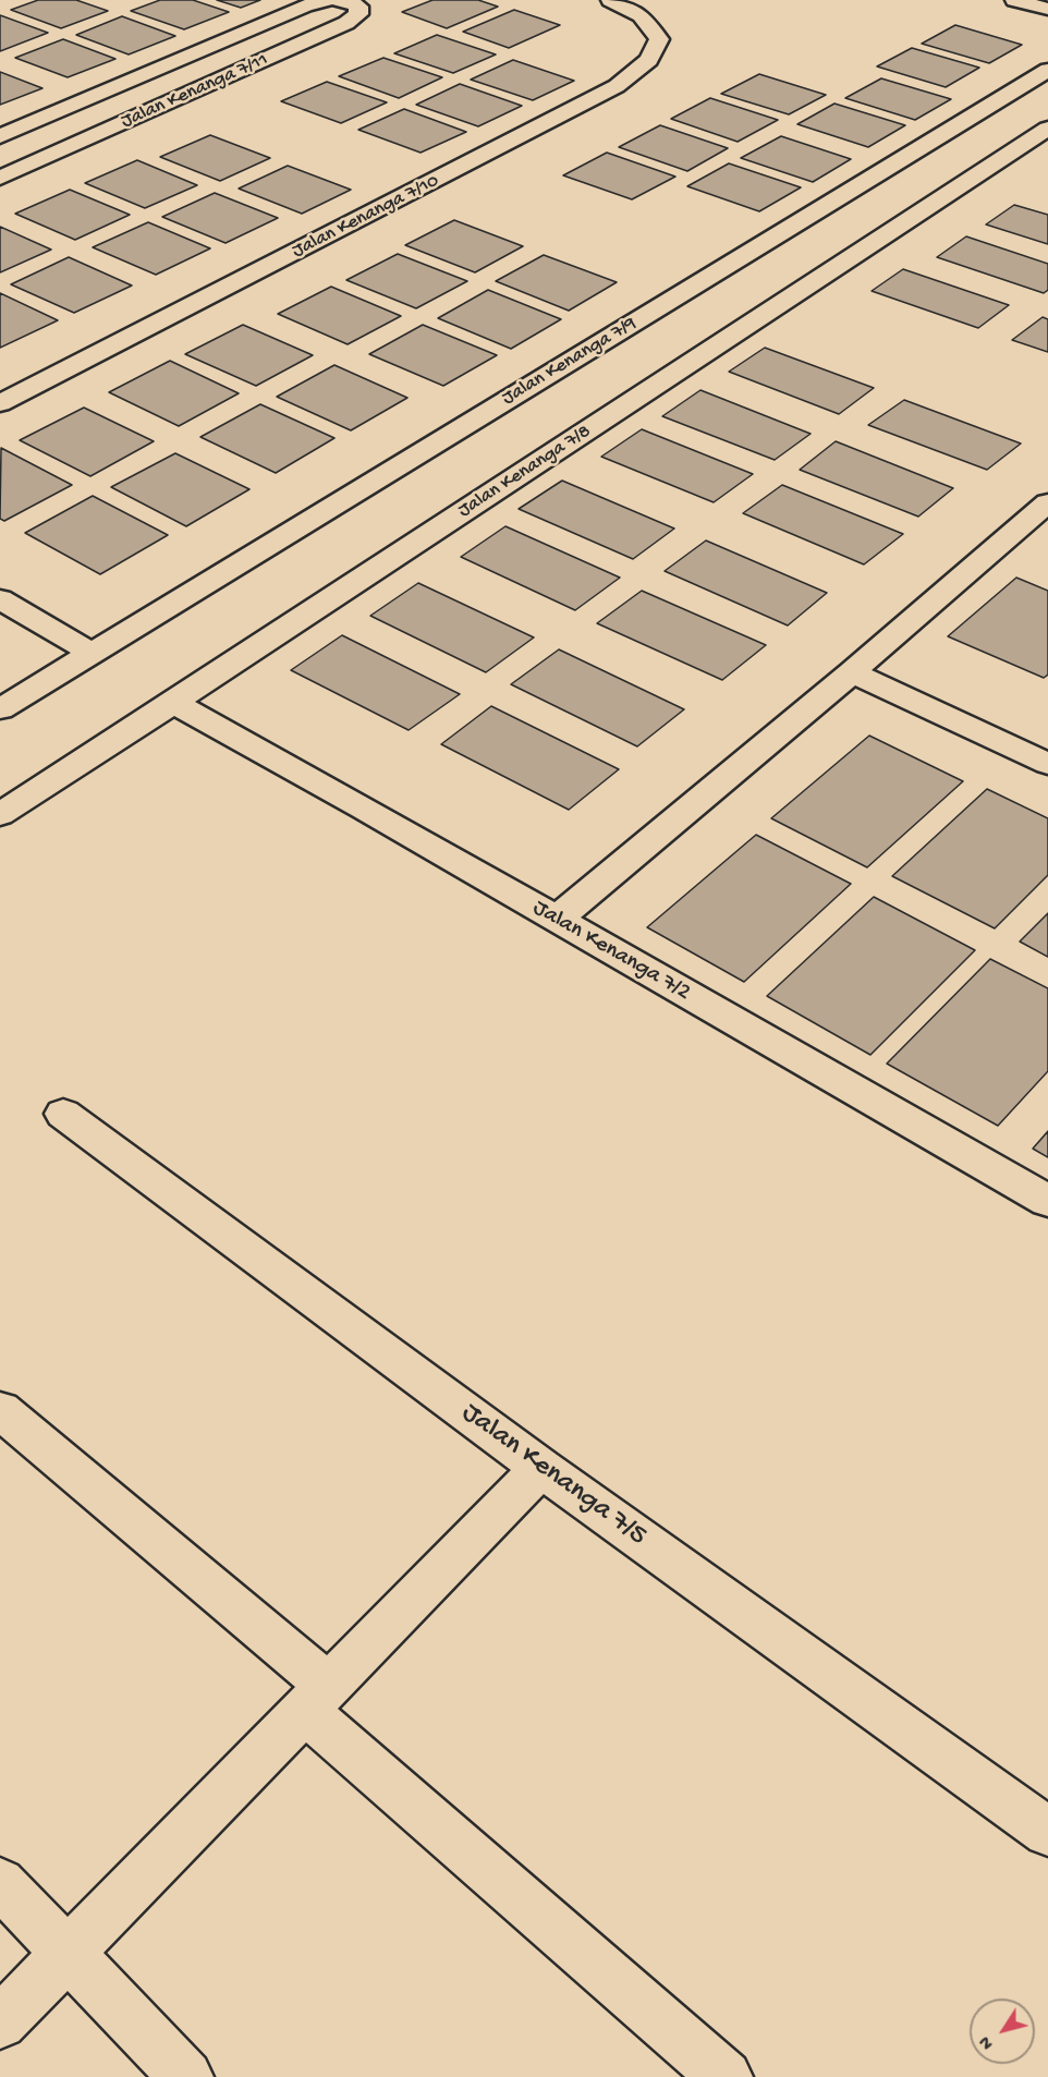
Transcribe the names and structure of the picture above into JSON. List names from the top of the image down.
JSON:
{
  "streets": {
    "street": [
      "Jalan Kenanga 7/11",
      "Jalan Kenanga 7/10",
      "Jalan Kenanga 7/9",
      "Jalan Kenanga 7/8",
      "Jalan Kenanga 7/2",
      "Jalan Kenanga 7/5"
    ]
  },
  "crossings": [
    ["Jalan Kenanga 7/8", "Jalan Kenanga 7/2"]
  ],
  "north": "bottom left"
}
